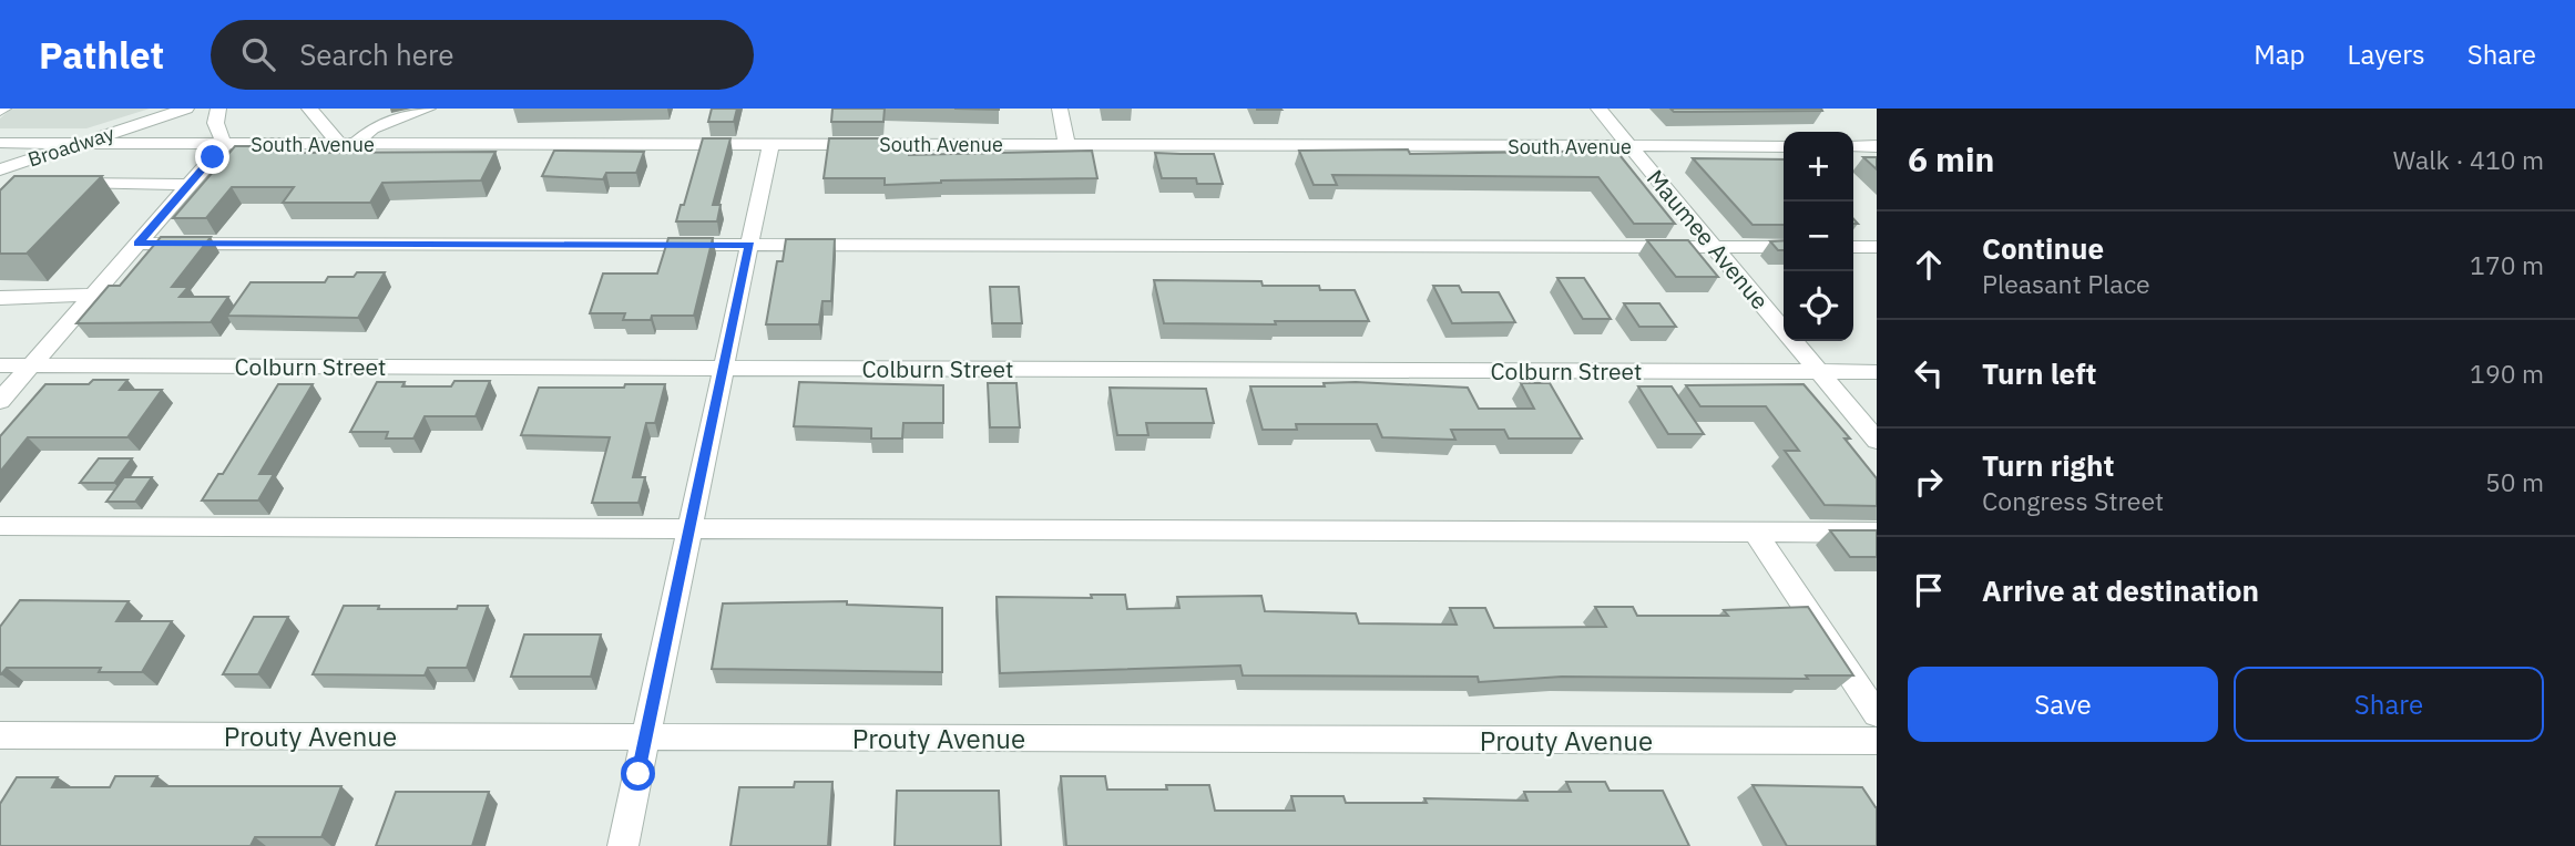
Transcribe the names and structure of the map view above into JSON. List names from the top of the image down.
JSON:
{
  "streets": {
    "street": [
      "South Avenue",
      "Broadway",
      "Maumee Avenue",
      "Colburn Street",
      "Prouty Avenue"
    ]
  },
  "crossings": [
    ["South Avenue", "Broadway"],
    ["South Avenue", "Maumee Avenue"],
    ["Maumee Avenue", "Colburn Street"]
  ],
  "page": {
    "header": "Pathlet",
    "search": "Search here",
    "nav": ["Map", "Layers", "Share"],
    "heading": ["6 min", "Walk · 410 m"],
    "map_buttons": ["+", "−"],
    "list": [
      ["Continue", "Pleasant Place", "170 m"],
      ["Turn left", "190 m"],
      ["Turn right", "Congress Street", "50 m"],
      "Arrive at destination"
    ],
    "buttons": ["Save", "Share"]
  }
}
